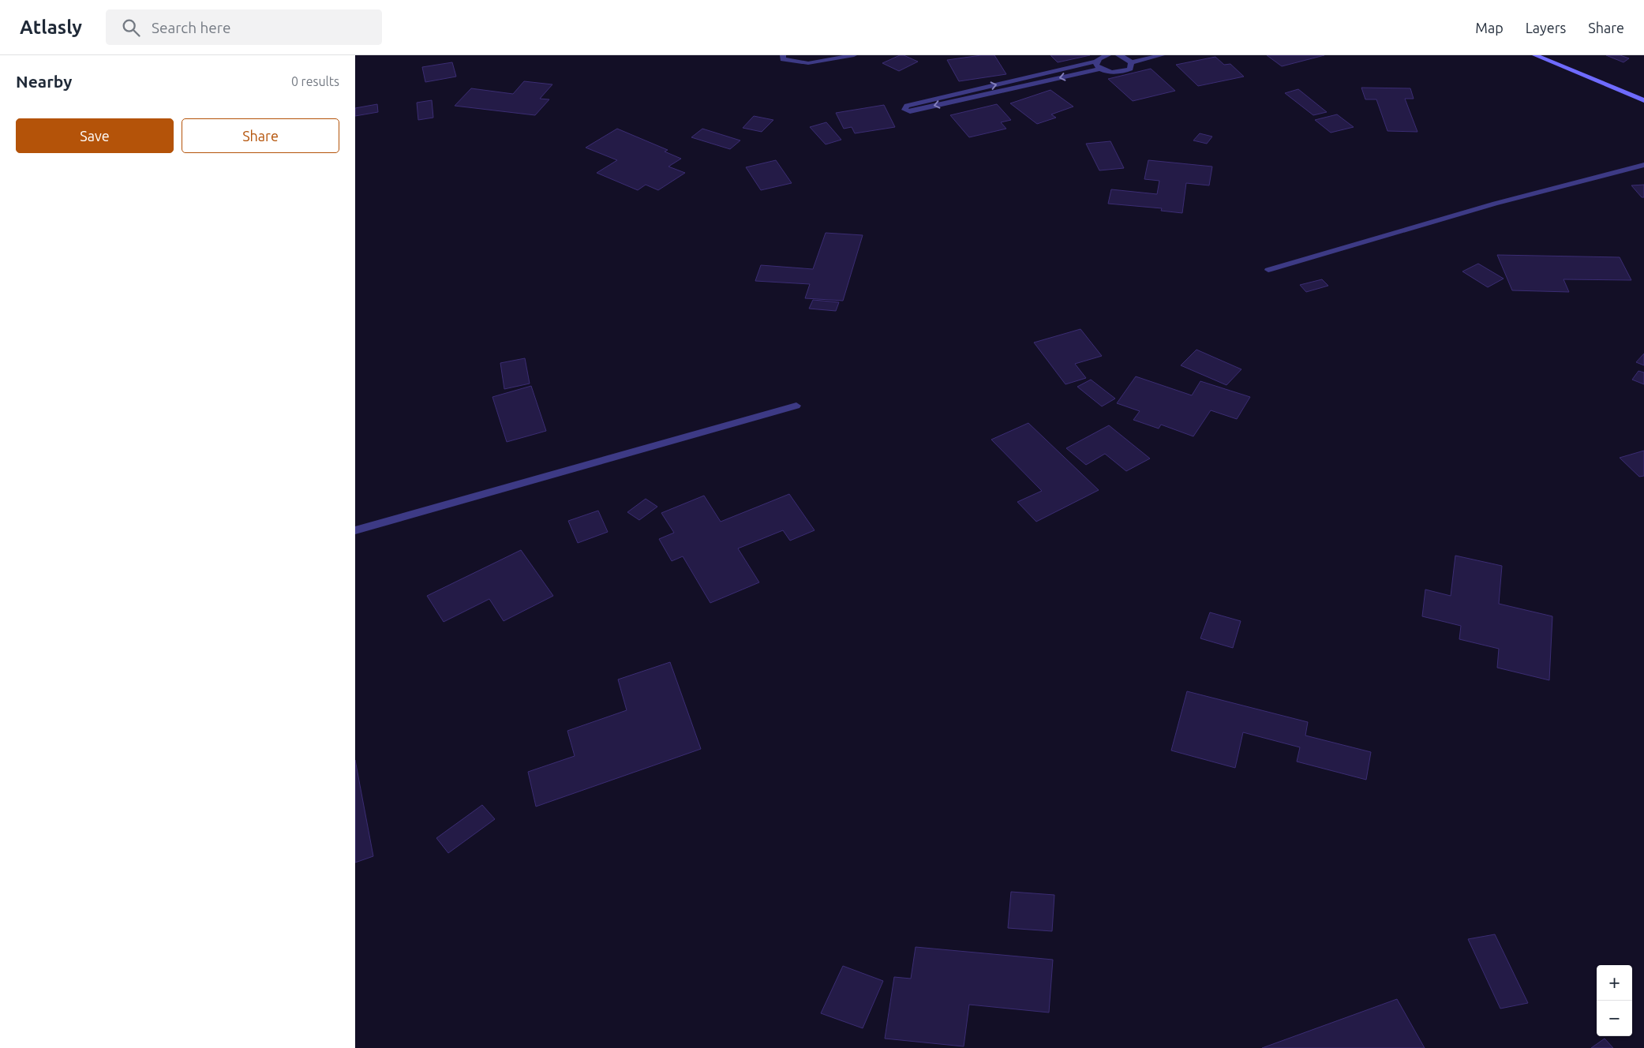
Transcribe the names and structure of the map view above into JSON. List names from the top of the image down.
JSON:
{
  "page": {
    "header": "Atlasly",
    "search": "Search here",
    "nav": ["Map", "Layers", "Share"],
    "heading": ["Nearby", "0 results"],
    "buttons": ["Save", "Share"],
    "map_buttons": ["+", "−"]
  }
}
